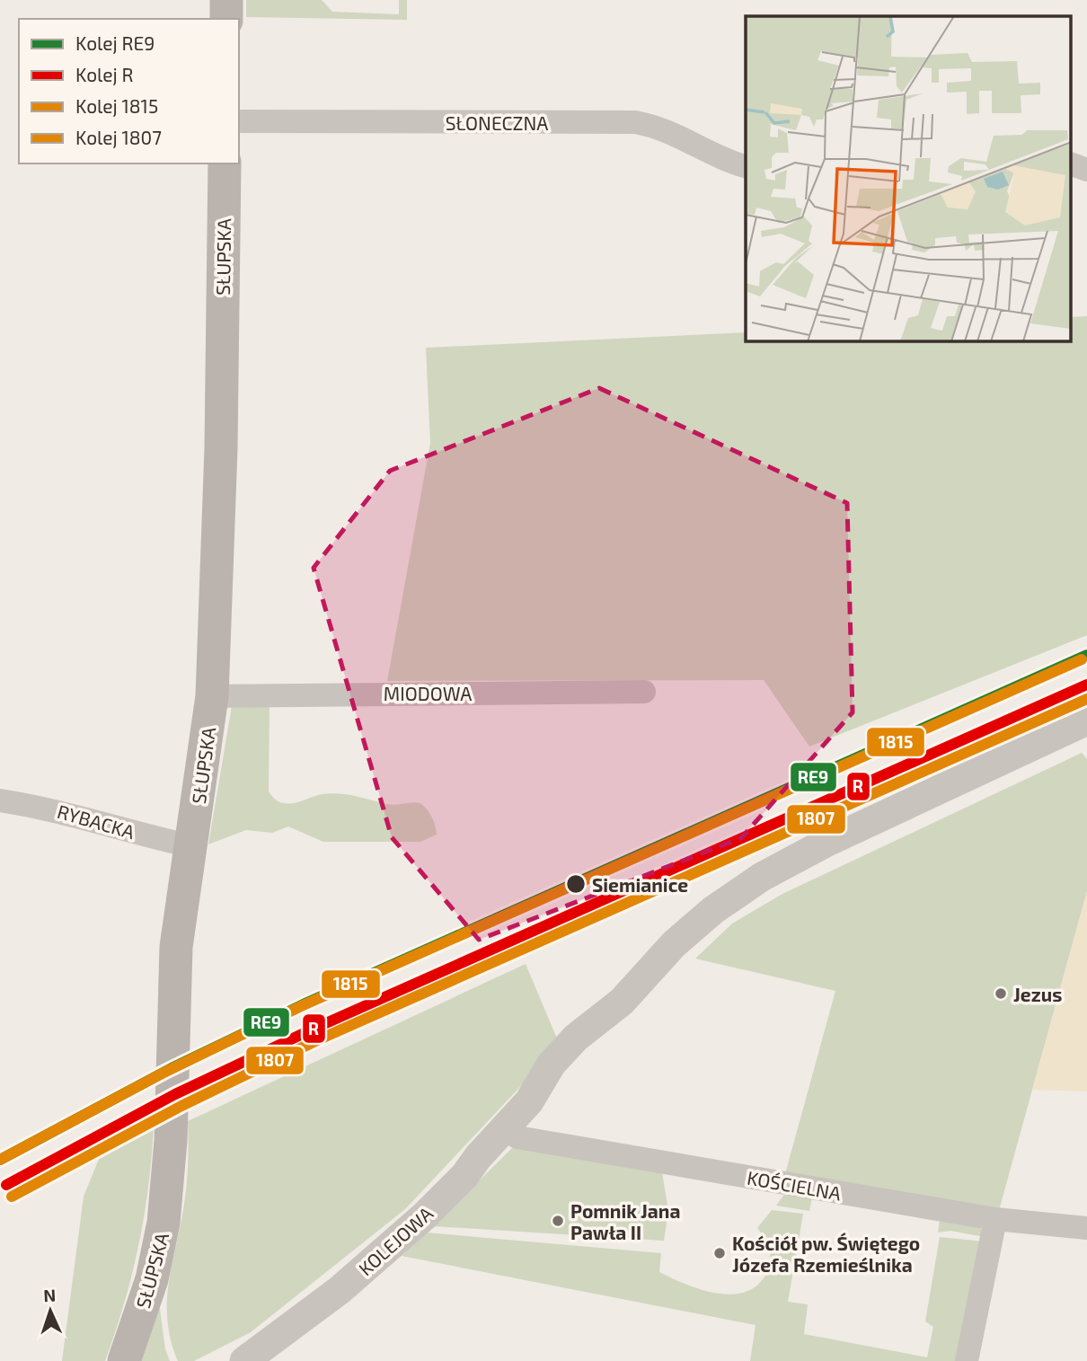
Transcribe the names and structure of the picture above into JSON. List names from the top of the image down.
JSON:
{
  "streets": {
    "main road": ["SŁUPSKA"],
    "street": [
      "SŁONECZNA",
      "MIODOWA",
      "RYBACKA",
      "KOŚCIELNA",
      "KOLEJOWA"
    ]
  },
  "crossings": [
    ["SŁUPSKA", "MIODOWA"],
    ["SŁUPSKA", "RYBACKA"],
    ["KOŚCIELNA", "KOLEJOWA"]
  ],
  "places": [
    "Siemianice",
    "Jezus",
    "Pomnik Jana Pawła II",
    "Kościół pw. Świętego Józefa Rzemieślnika"
  ],
  "lines": [
    "rail line RE9",
    "rail line 1815",
    "rail line R",
    "rail line 1807"
  ],
  "legend": [
    "Kolej RE9",
    "Kolej R",
    "Kolej 1815",
    "Kolej 1807"
  ],
  "north": "top"
}
